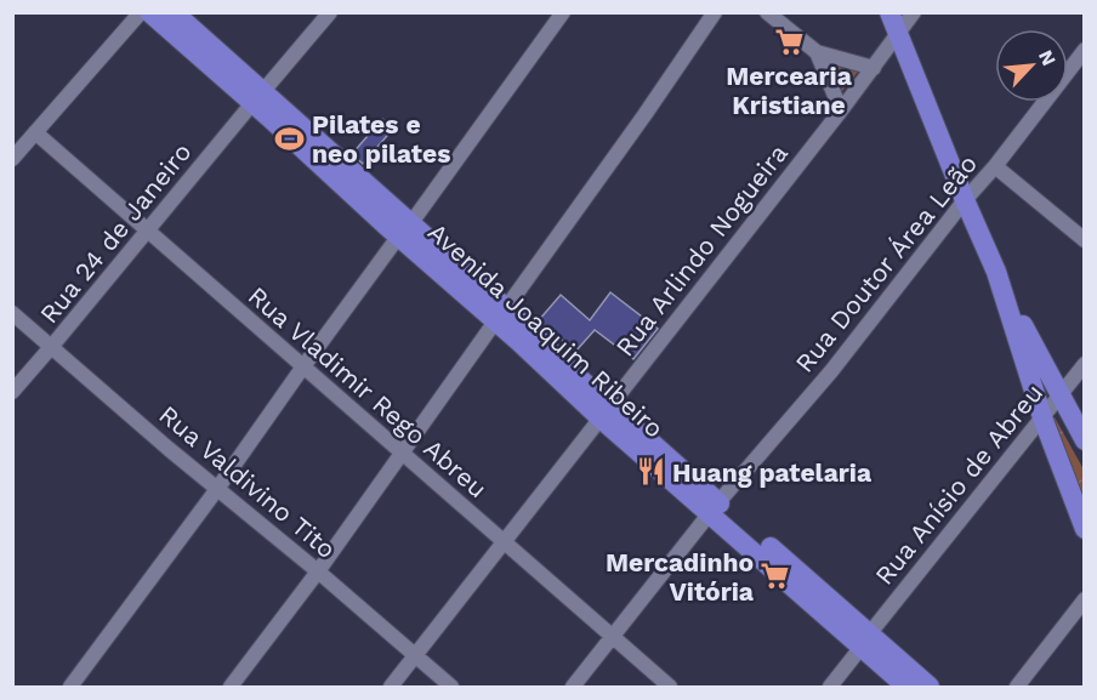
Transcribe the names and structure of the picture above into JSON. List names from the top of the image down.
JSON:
{
  "streets": {
    "main road": ["Avenida Joaquim Ribeiro"],
    "street": [
      "Rua 24 de Janeiro",
      "Rua Arlindo Nogueira",
      "Rua Doutor Área Leão",
      "Rua Vladimir Rego Abreu",
      "Rua Valdivino Tito",
      "Rua Anísio de Abreu"
    ]
  },
  "crossings": [
    ["Rua 24 de Janeiro", "Avenida Joaquim Ribeiro"],
    ["Rua 24 de Janeiro", "Rua Vladimir Rego Abreu"],
    ["Rua 24 de Janeiro", "Rua Valdivino Tito"],
    ["Rua Arlindo Nogueira", "Avenida Joaquim Ribeiro"],
    ["Rua Arlindo Nogueira", "Rua Vladimir Rego Abreu"],
    ["Rua Arlindo Nogueira", "Rua Valdivino Tito"],
    ["Rua Doutor Área Leão", "Avenida Joaquim Ribeiro"],
    ["Rua Doutor Área Leão", "Rua Vladimir Rego Abreu"],
    ["Avenida Joaquim Ribeiro", "Rua Anísio de Abreu"]
  ],
  "places": {
    "supermarket": ["Mercearia Kristiane", "Mercadinho Vitória"],
    "sports": ["Pilates e neo pilates"],
    "restaurant": ["Huang patelaria"]
  },
  "north": "top right"
}
